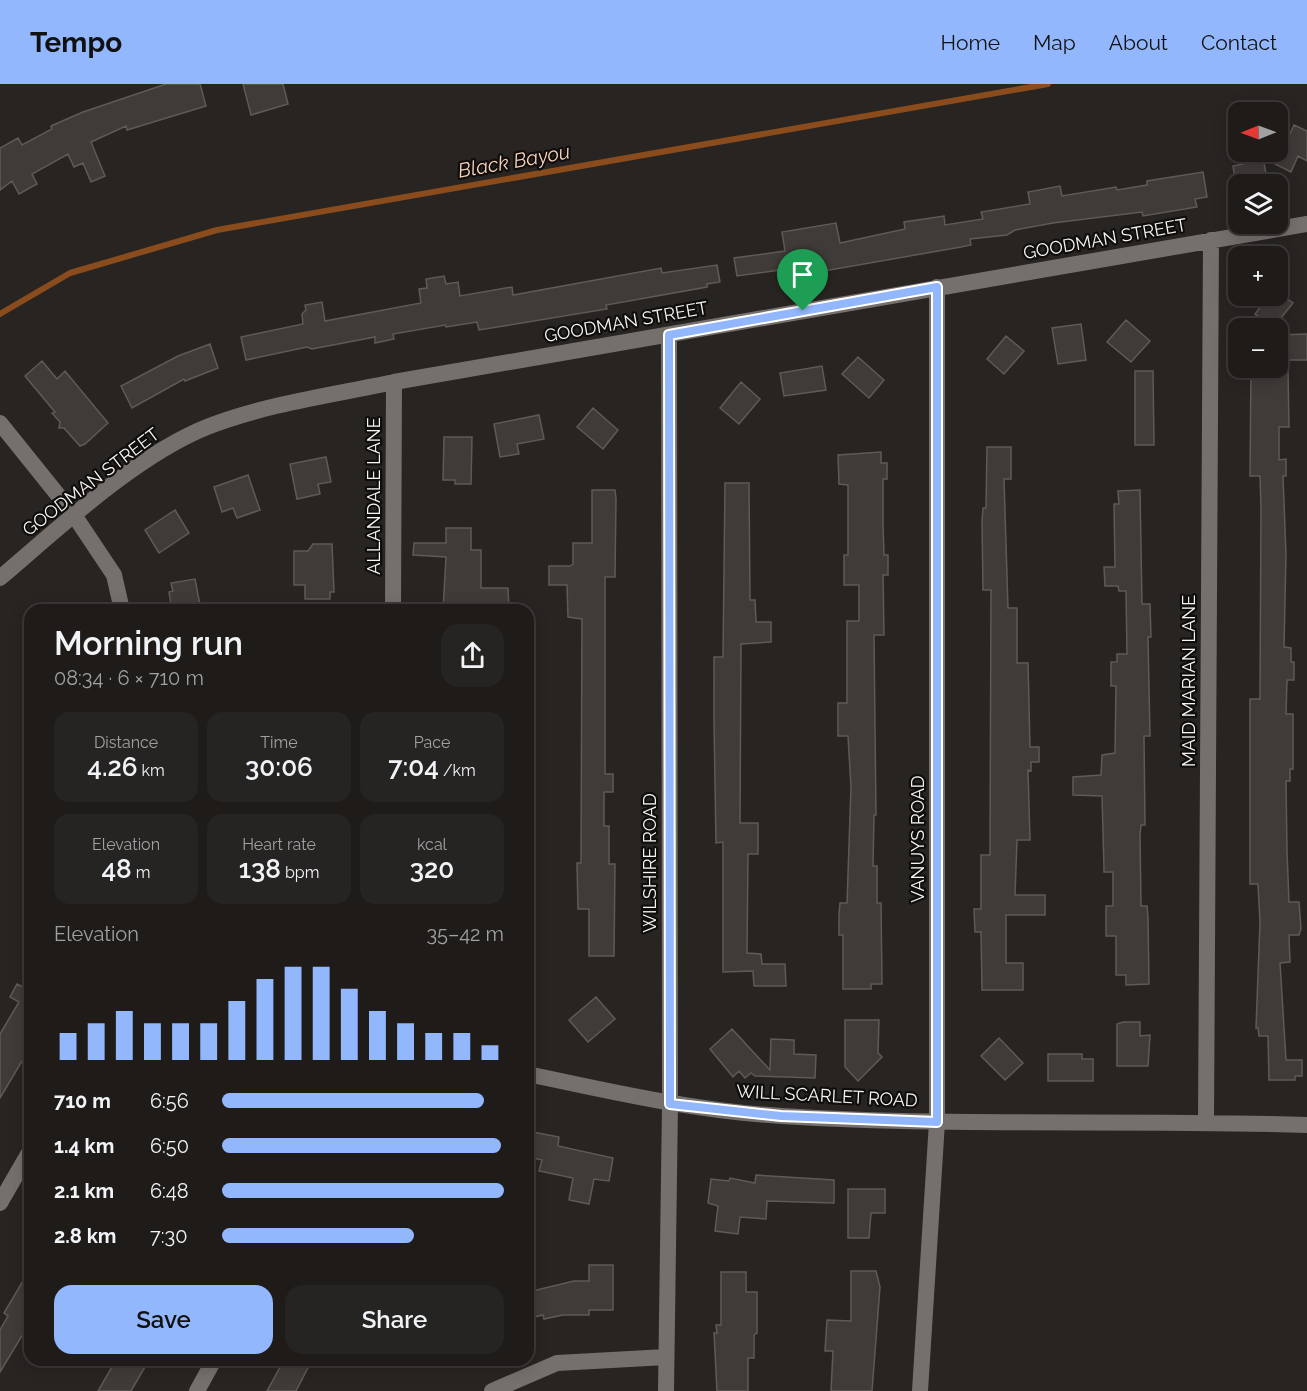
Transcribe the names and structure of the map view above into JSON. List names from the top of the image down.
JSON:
{
  "streets": {
    "street": [
      "GOODMAN STREET",
      "ALLANDALE LANE",
      "MAID MARIAN LANE",
      "VANUYS ROAD",
      "WILSHIRE ROAD",
      "WILL SCARLET ROAD"
    ]
  },
  "crossings": [
    ["GOODMAN STREET", "ALLANDALE LANE"],
    ["GOODMAN STREET", "MAID MARIAN LANE"],
    ["GOODMAN STREET", "VANUYS ROAD"],
    ["GOODMAN STREET", "WILSHIRE ROAD"],
    ["MAID MARIAN LANE", "WILL SCARLET ROAD"],
    ["VANUYS ROAD", "WILL SCARLET ROAD"],
    ["WILSHIRE ROAD", "WILL SCARLET ROAD"]
  ],
  "water": ["Black Bayou"],
  "north": "left",
  "page": {
    "header": "Tempo",
    "nav": [
      "Home",
      "Map",
      "About",
      "Contact"
    ],
    "map_buttons": ["+", "−"],
    "heading": ["Morning run", "08:34 · 6 × 710 m"],
    "stats": [
      ["Distance", "4.26 km"],
      ["Time", "30:06"],
      ["Pace", "7:04 /km"],
      ["Elevation", "48 m"],
      ["Heart rate", "138 bpm"],
      ["kcal", "320"]
    ],
    "chart": ["Elevation", "35–42 m"],
    "list": [
      {
        "name": "710 m",
        "note": "6:56"
      },
      {
        "name": "1.4 km",
        "note": "6:50"
      },
      {
        "name": "2.1 km",
        "note": "6:48"
      },
      {
        "name": "2.8 km",
        "note": "7:30"
      }
    ],
    "buttons": ["Save", "Share"]
  }
}
